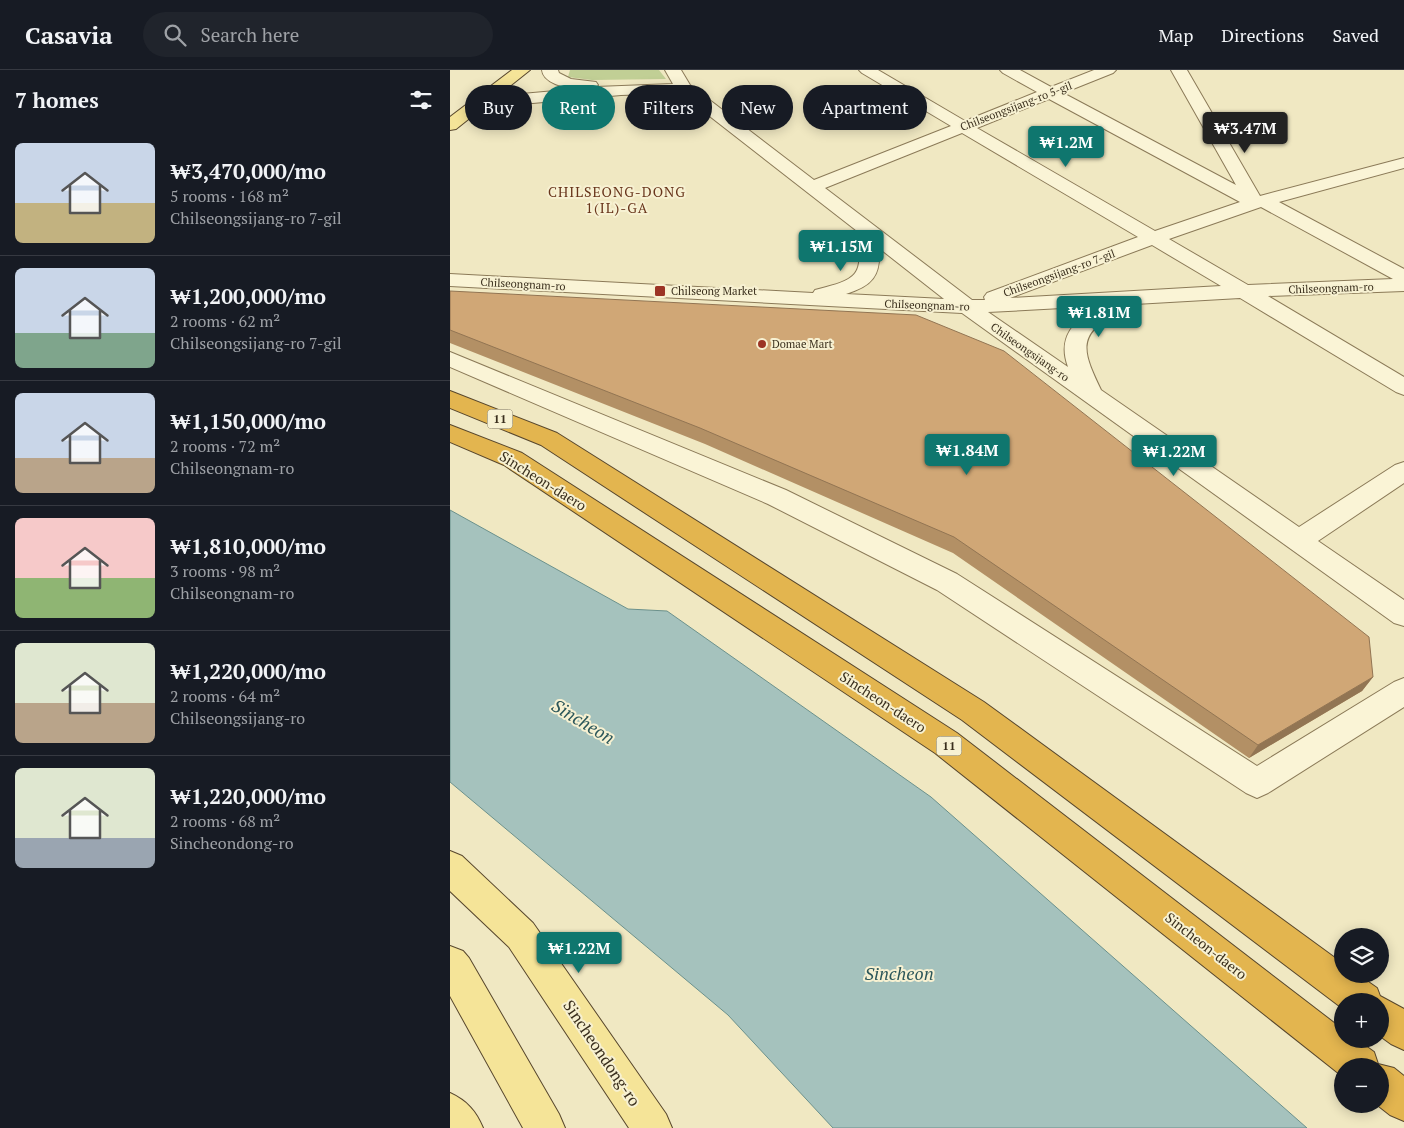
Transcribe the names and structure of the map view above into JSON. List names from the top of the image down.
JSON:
{
  "streets": {
    "highway": ["11", "Sincheon-daero"],
    "main road": ["Sincheondong-ro"],
    "street": [
      "Chilseongsijang-ro 5-gil",
      "Chilseongsijang-ro 7-gil",
      "Chilseongnam-ro",
      "Chilseongsijang-ro"
    ]
  },
  "crossings": [
    ["Chilseongsijang-ro 5-gil", "Chilseongsijang-ro"],
    ["Chilseongsijang-ro 7-gil", "Chilseongnam-ro"],
    ["Chilseongsijang-ro 7-gil", "Chilseongsijang-ro"],
    ["Chilseongnam-ro", "Chilseongsijang-ro"]
  ],
  "districts": ["CHILSEONG-DONG 1(IL)-GA"],
  "water": ["Sincheon"],
  "places": {
    "transit": ["Chilseong Market"],
    "other": ["Domae Mart"]
  },
  "page": {
    "header": "Casavia",
    "search": "Search here",
    "nav": ["Map", "Directions", "Saved"],
    "heading": "7 homes",
    "chip": [
      "Buy",
      "Rent",
      "Filters",
      "New",
      "Apartment"
    ],
    "price": [
      "₩3.47M",
      "₩1.2M",
      "₩1.15M",
      "₩1.81M",
      "₩1.84M",
      "₩1.22M",
      "₩1.22M"
    ],
    "list": [
      {
        "name": "₩3,470,000/mo",
        "note": "5 rooms · 168 m² · Chilseongsijang-ro 7-gil"
      },
      {
        "name": "₩1,200,000/mo",
        "note": "2 rooms · 62 m² · Chilseongsijang-ro 7-gil"
      },
      {
        "name": "₩1,150,000/mo",
        "note": "2 rooms · 72 m² · Chilseongnam-ro"
      },
      {
        "name": "₩1,810,000/mo",
        "note": "3 rooms · 98 m² · Chilseongnam-ro"
      },
      {
        "name": "₩1,220,000/mo",
        "note": "2 rooms · 64 m² · Chilseongsijang-ro"
      },
      {
        "name": "₩1,220,000/mo",
        "note": "2 rooms · 68 m² · Sincheondong-ro"
      }
    ],
    "map_buttons": ["+", "−"]
  }
}
